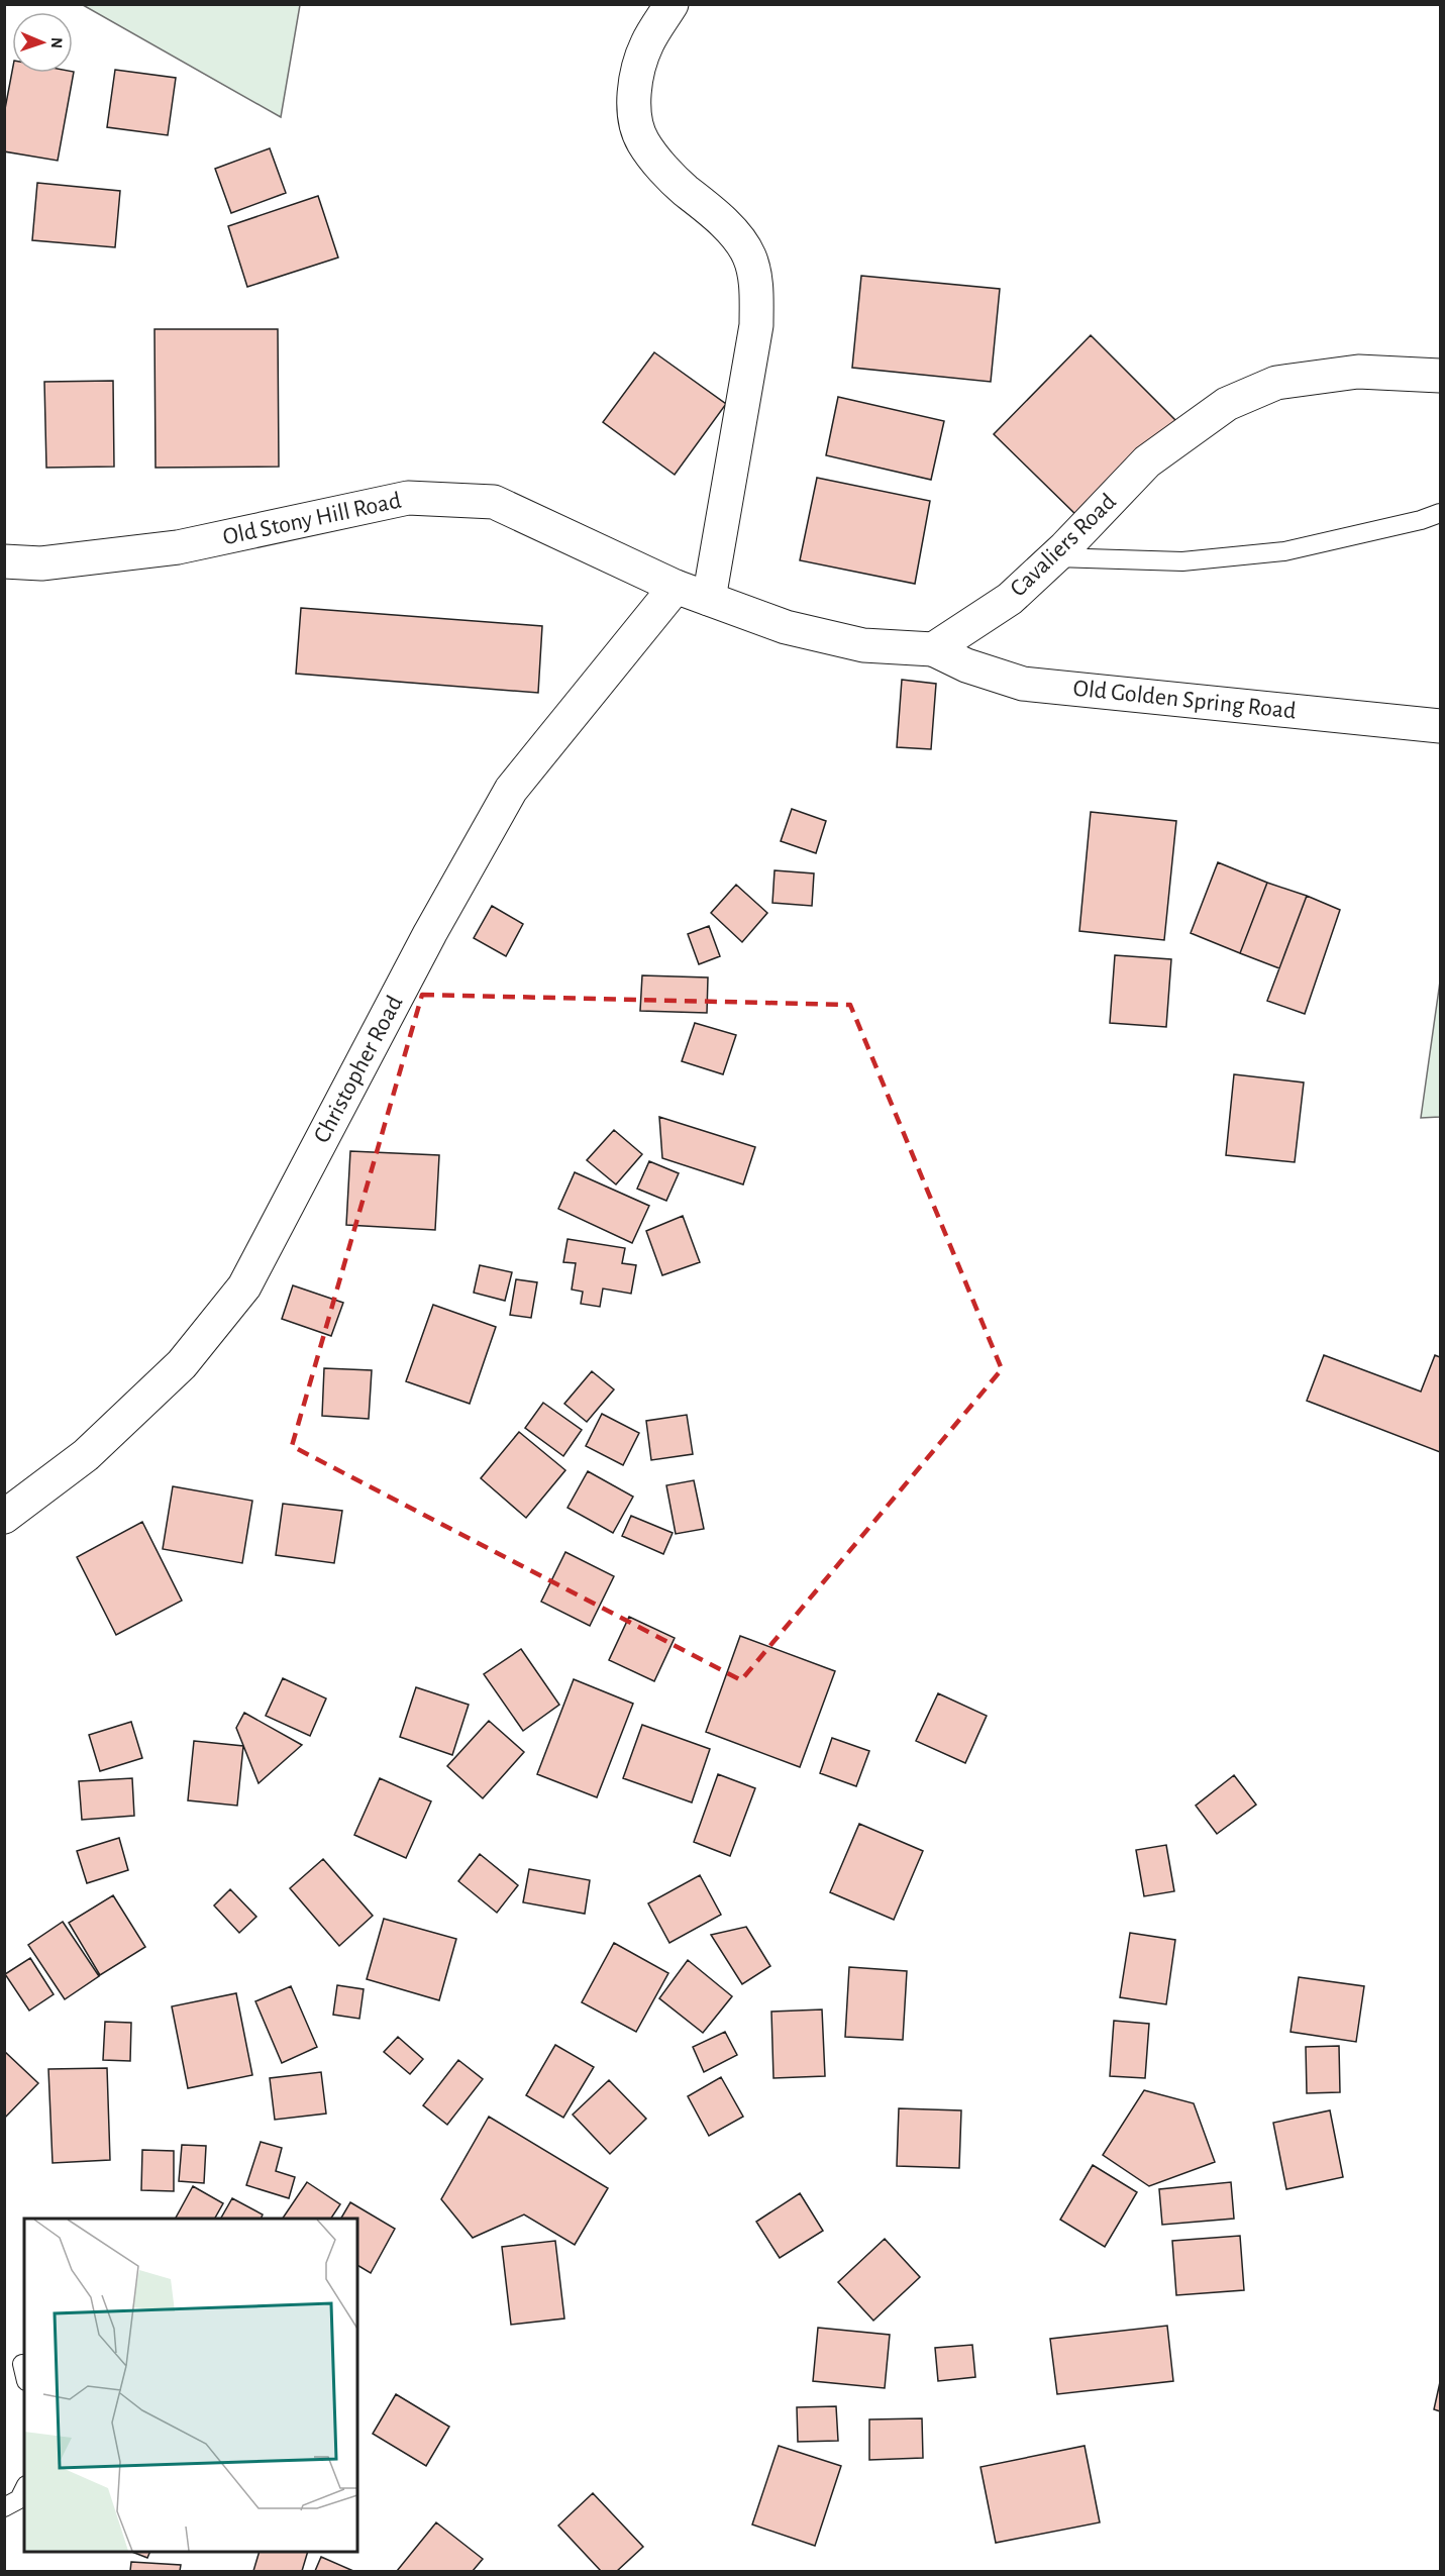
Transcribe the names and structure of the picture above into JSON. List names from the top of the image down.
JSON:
{
  "streets": {
    "street": [
      "Old Stony Hill Road",
      "Cavaliers Road",
      "Old Golden Spring Road",
      "Christopher Road"
    ]
  },
  "crossings": [
    ["Old Stony Hill Road", "Christopher Road"],
    ["Cavaliers Road", "Old Golden Spring Road"]
  ],
  "north": "right"
}
